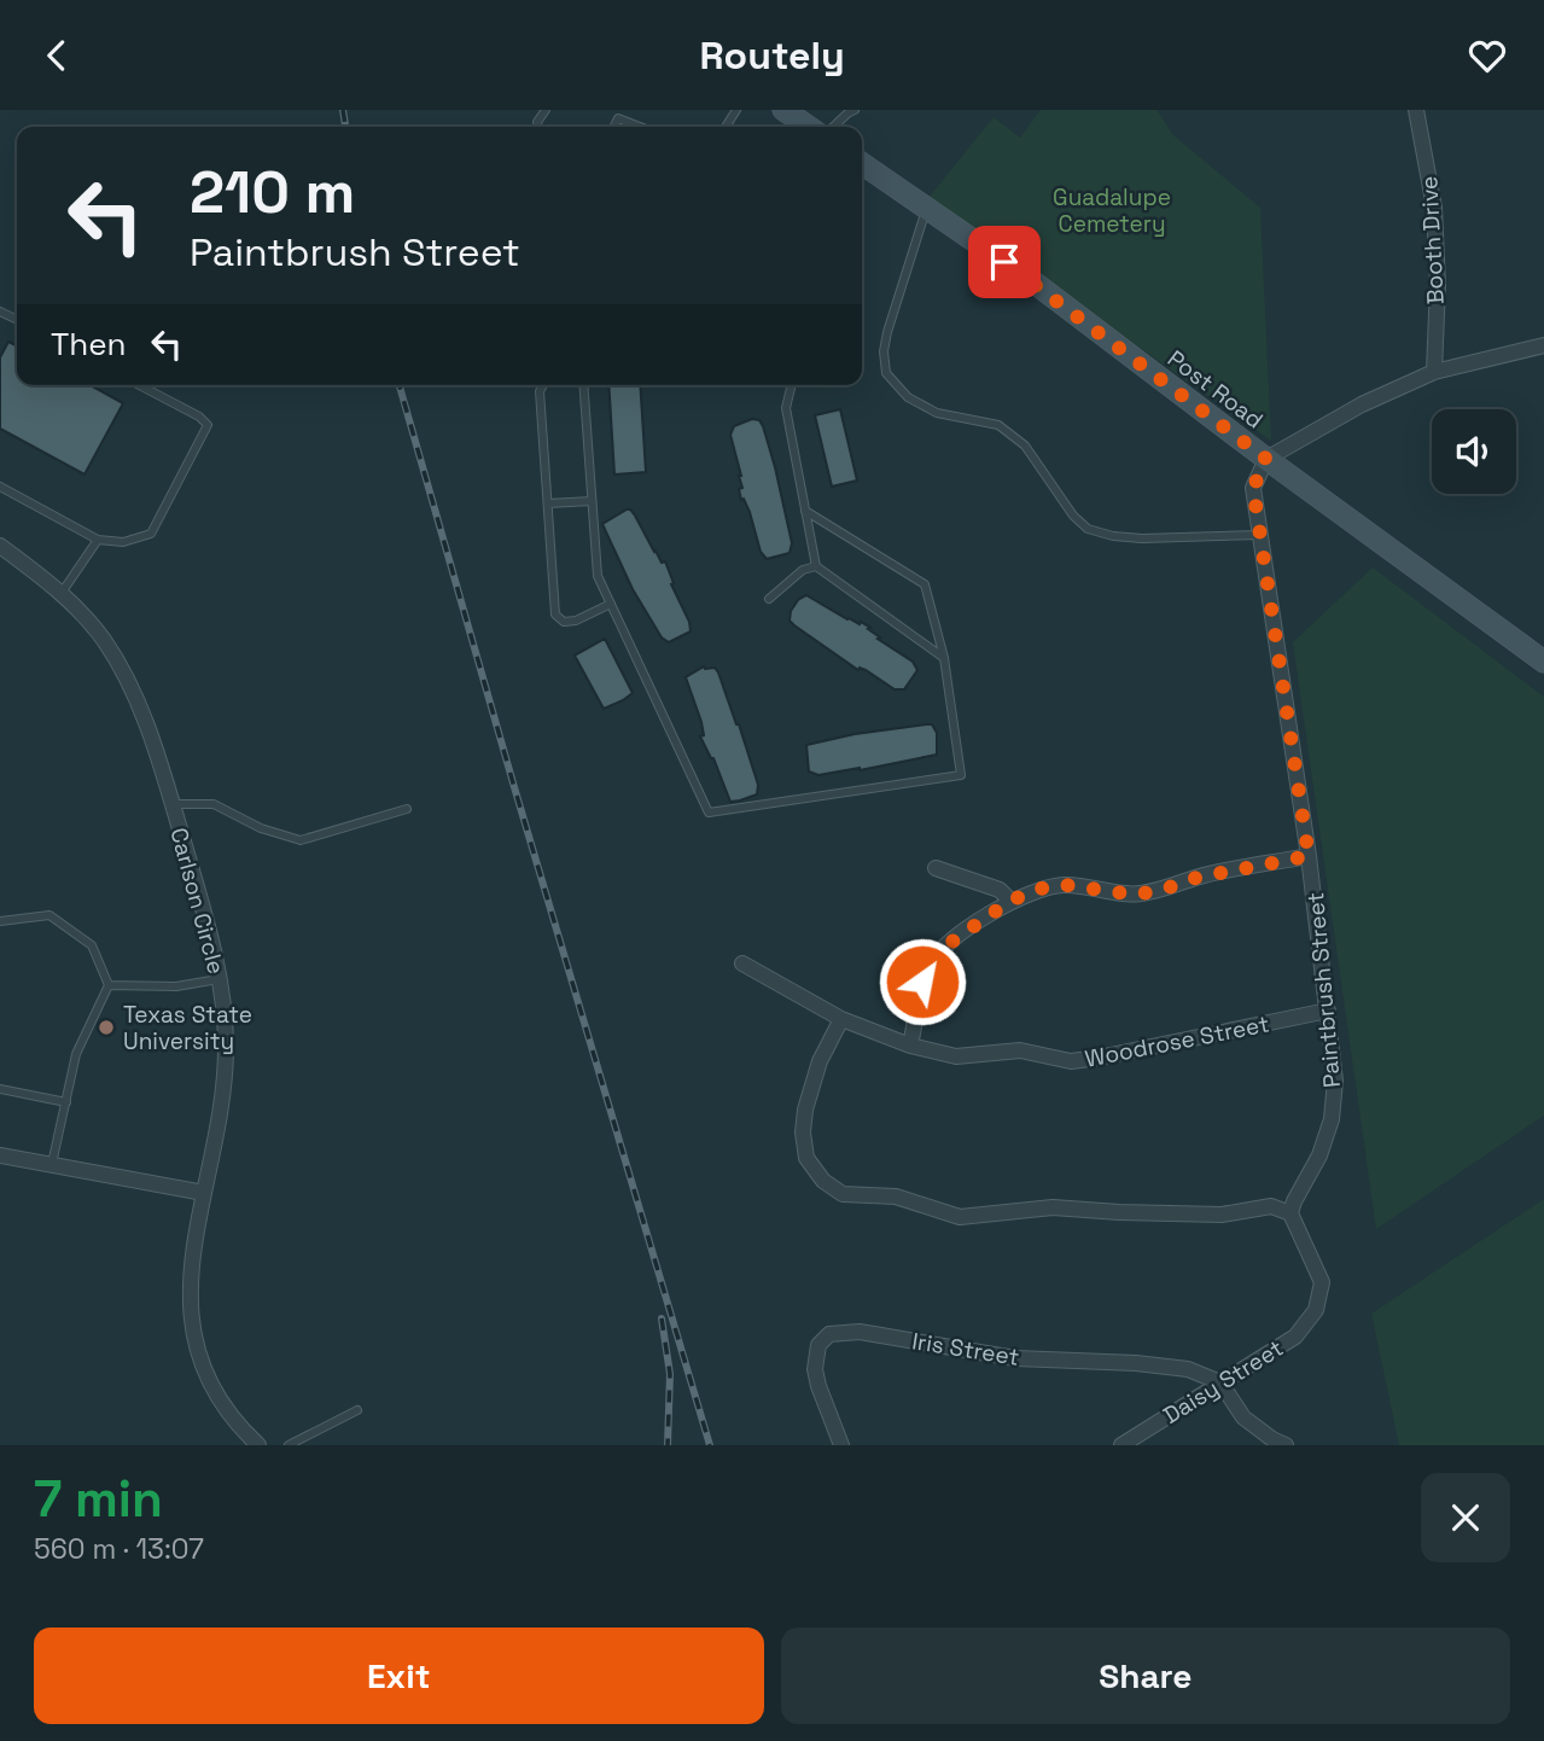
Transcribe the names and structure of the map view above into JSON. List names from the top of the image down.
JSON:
{
  "streets": {
    "street": [
      "Booth Drive",
      "Post Road",
      "Carlson Circle",
      "Paintbrush Street",
      "Woodrose Street",
      "Iris Street",
      "Daisy Street"
    ]
  },
  "crossings": [
    ["Post Road", "Paintbrush Street"],
    ["Paintbrush Street", "Woodrose Street"],
    ["Paintbrush Street", "Daisy Street"],
    ["Iris Street", "Daisy Street"]
  ],
  "parks": ["Guadalupe Cemetery"],
  "places": ["Texas State University"],
  "page": {
    "header": "Routely",
    "turn": ["210 m", "Paintbrush Street"],
    "then": "Then",
    "heading": ["7 min", "560 m · 13:07"],
    "buttons": ["Exit", "Share"]
  }
}
